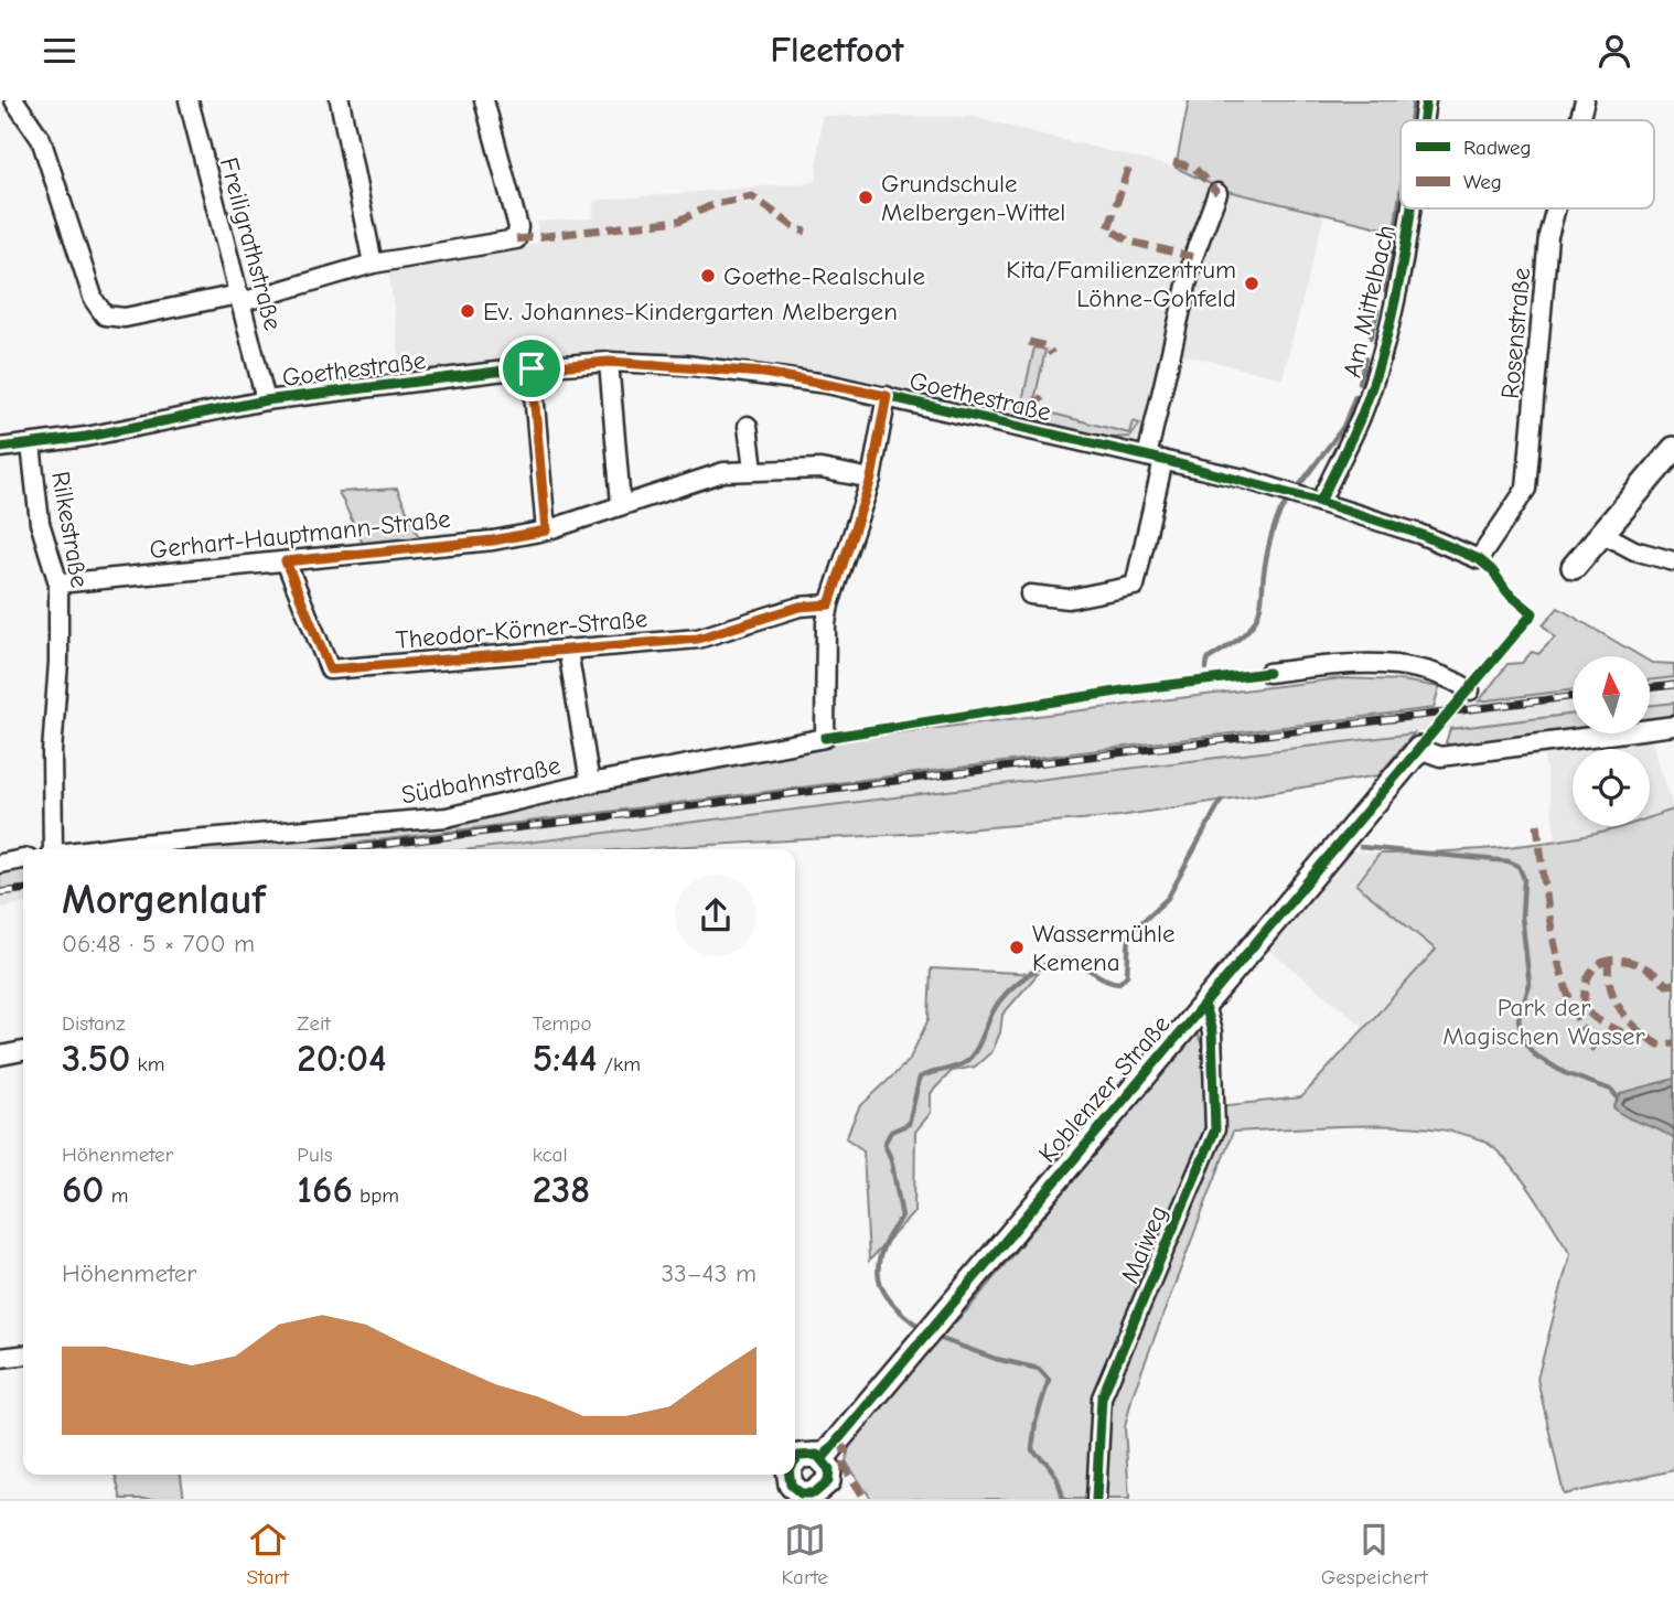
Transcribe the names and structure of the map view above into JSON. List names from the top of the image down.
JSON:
{
  "streets": {
    "street": [
      "Freiligrathstraße",
      "Am Mittelbach",
      "Rosenstraße",
      "Goethestraße",
      "Rilkestraße",
      "Gerhart-Hauptmann-Straße",
      "Theodor-Körner-Straße",
      "Südbahnstraße",
      "Koblenzer Straße",
      "Maiweg"
    ]
  },
  "crossings": [
    ["Freiligrathstraße", "Goethestraße"],
    ["Am Mittelbach", "Goethestraße"],
    ["Rosenstraße", "Goethestraße"],
    ["Goethestraße", "Rilkestraße"],
    ["Rilkestraße", "Gerhart-Hauptmann-Straße"],
    ["Gerhart-Hauptmann-Straße", "Theodor-Körner-Straße"],
    ["Theodor-Körner-Straße", "Südbahnstraße"],
    ["Koblenzer Straße", "Maiweg"]
  ],
  "parks": ["Park der Magischen Wasser"],
  "places": [
    "Grundschule Melbergen-Wittel",
    "Goethe-Realschule",
    "Kita/Familienzentrum Löhne-Gohfeld",
    "Ev. Johannes-Kindergarten Melbergen",
    "Wassermühle Kemena"
  ],
  "legend": ["Radweg", "Weg"],
  "north": "top",
  "page": {
    "header": "Fleetfoot",
    "heading": ["Morgenlauf", "06:48 · 5 × 700 m"],
    "stats": [
      ["Distanz", "3.50 km"],
      ["Zeit", "20:04"],
      ["Tempo", "5:44 /km"],
      ["Höhenmeter", "60 m"],
      ["Puls", "166 bpm"],
      ["kcal", "238"]
    ],
    "chart": ["Höhenmeter", "33–43 m"],
    "tabs": ["Start", "Karte", "Gespeichert"]
  }
}
